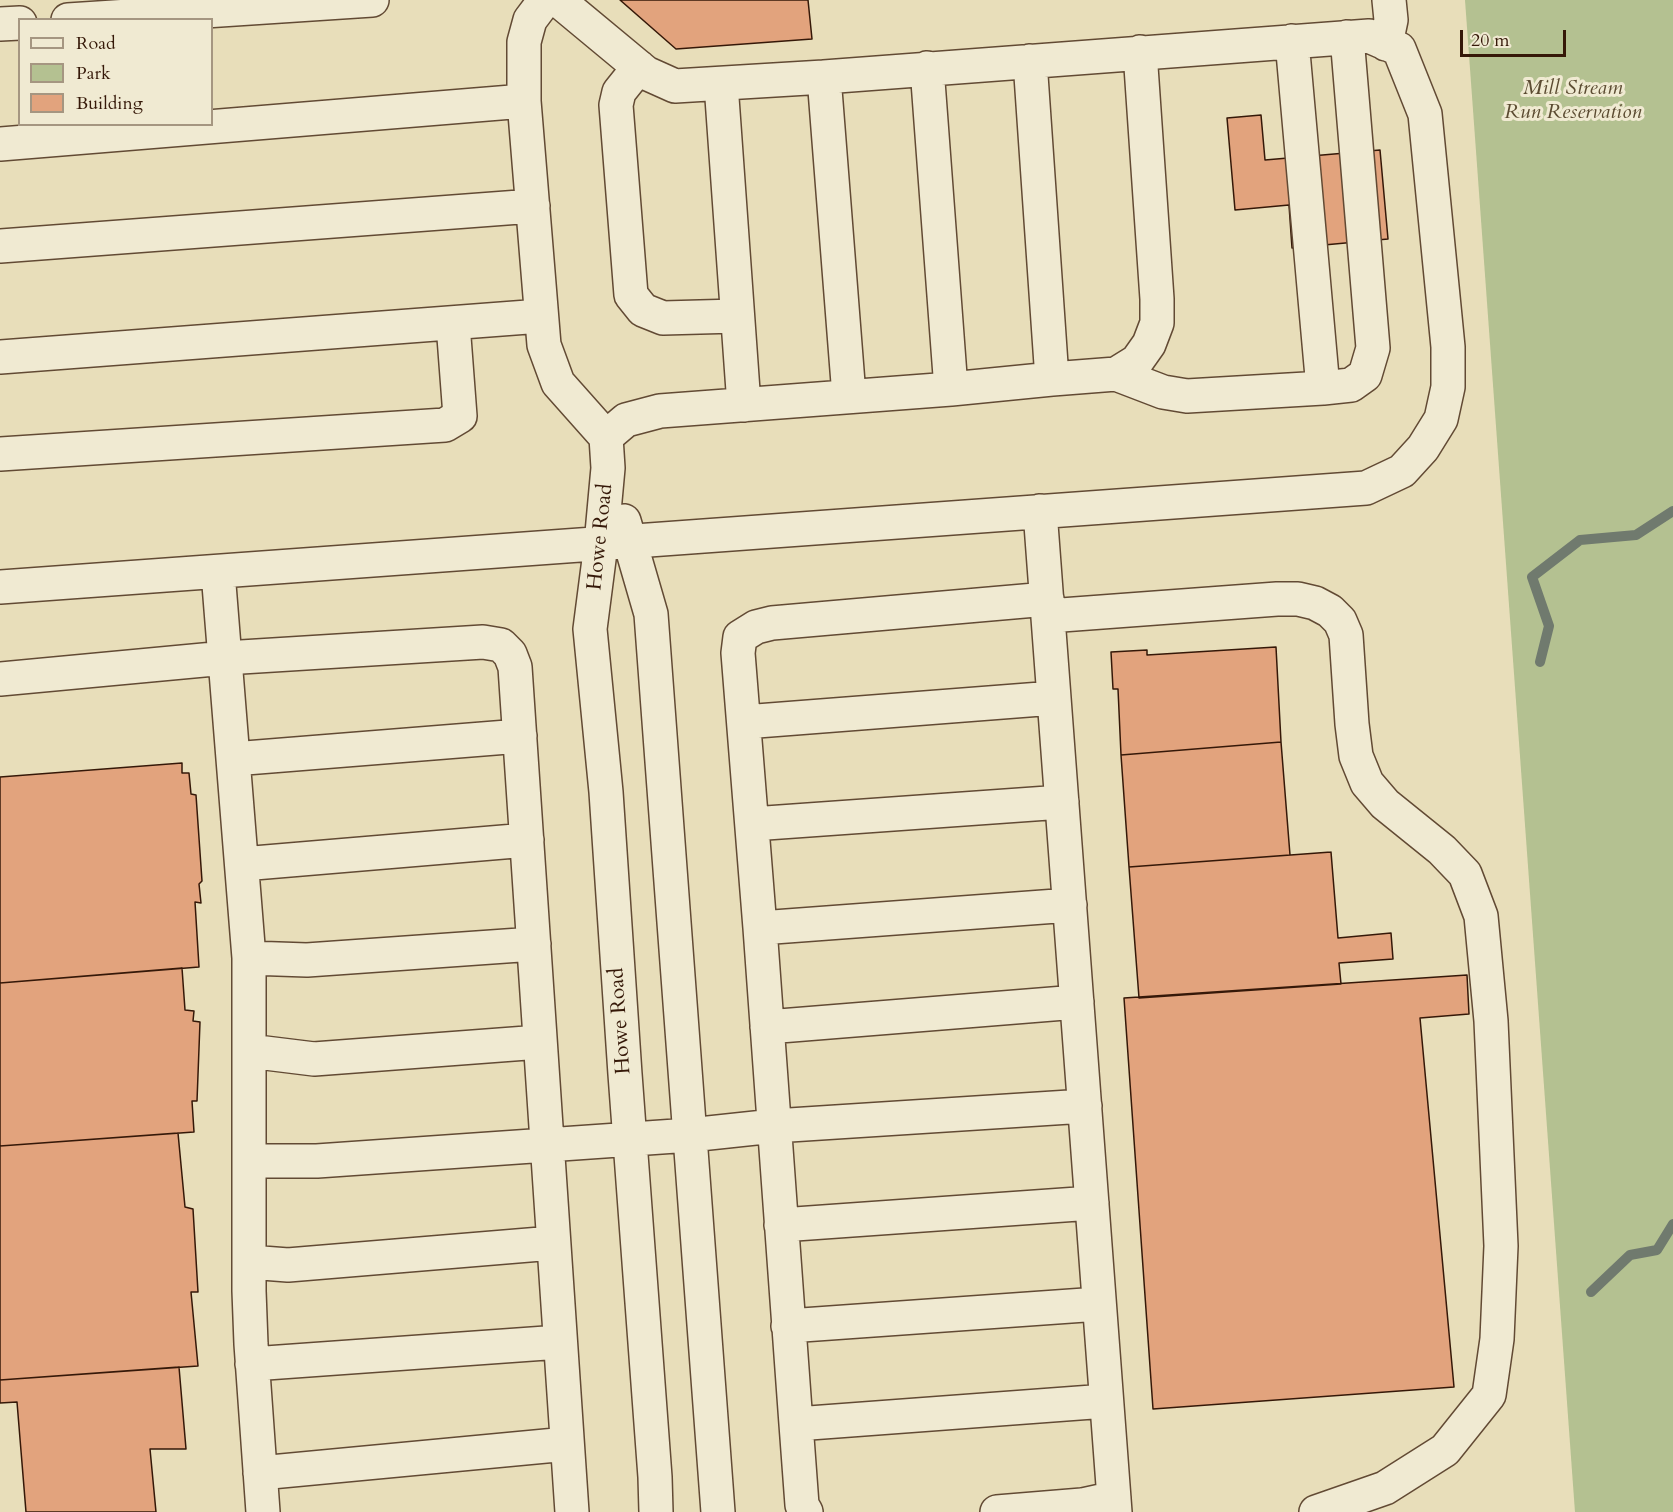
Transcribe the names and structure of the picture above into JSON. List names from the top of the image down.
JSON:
{
  "streets": {
    "lane": ["Howe Road"]
  },
  "parks": ["Mill Stream Run Reservation"],
  "legend": ["Road", "Park", "Building"],
  "scale_bar": "20 m"
}
